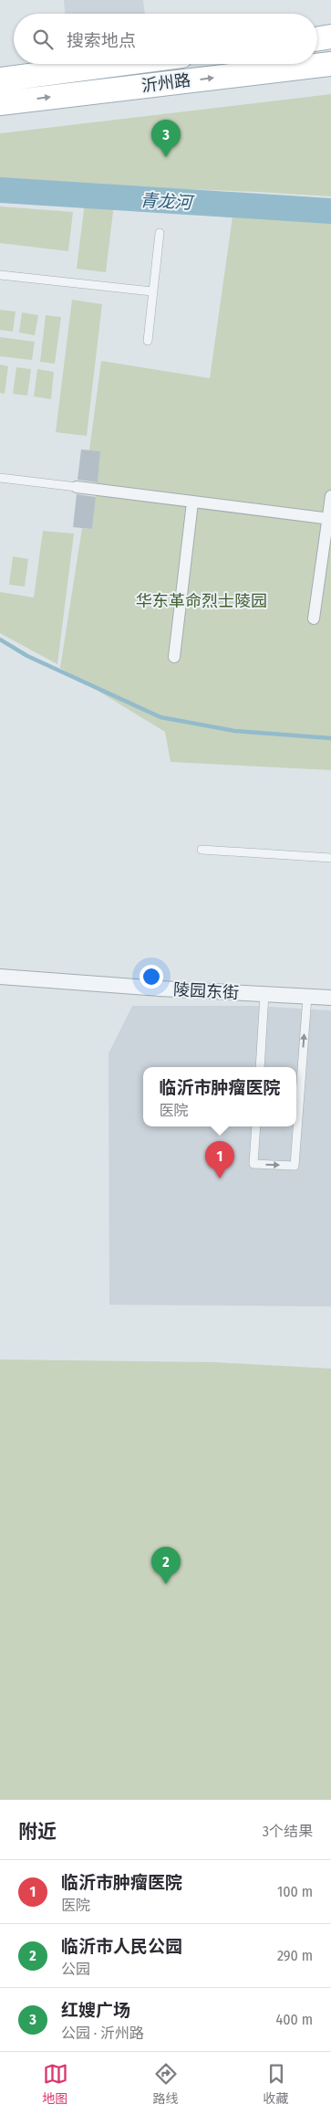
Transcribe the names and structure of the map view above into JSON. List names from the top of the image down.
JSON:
{
  "streets": {
    "main road": ["沂州路"],
    "street": ["陵园东街"]
  },
  "water": ["青龙河"],
  "parks": ["华东革命烈士陵园"],
  "page": {
    "search": "搜索地点",
    "pins": ["3", "1", "2"],
    "popup": ["临沂市肿瘤医院", "医院"],
    "heading": ["附近", "3个结果"],
    "list": [
      {
        "mark": "1",
        "name": "临沂市肿瘤医院",
        "note": "医院",
        "value": "100 m"
      },
      {
        "mark": "2",
        "name": "临沂市人民公园",
        "note": "公园",
        "value": "290 m"
      },
      {
        "mark": "3",
        "name": "红嫂广场",
        "note": "公园 · 沂州路",
        "value": "400 m"
      }
    ],
    "nav": ["地图", "路线", "收藏"]
  }
}
